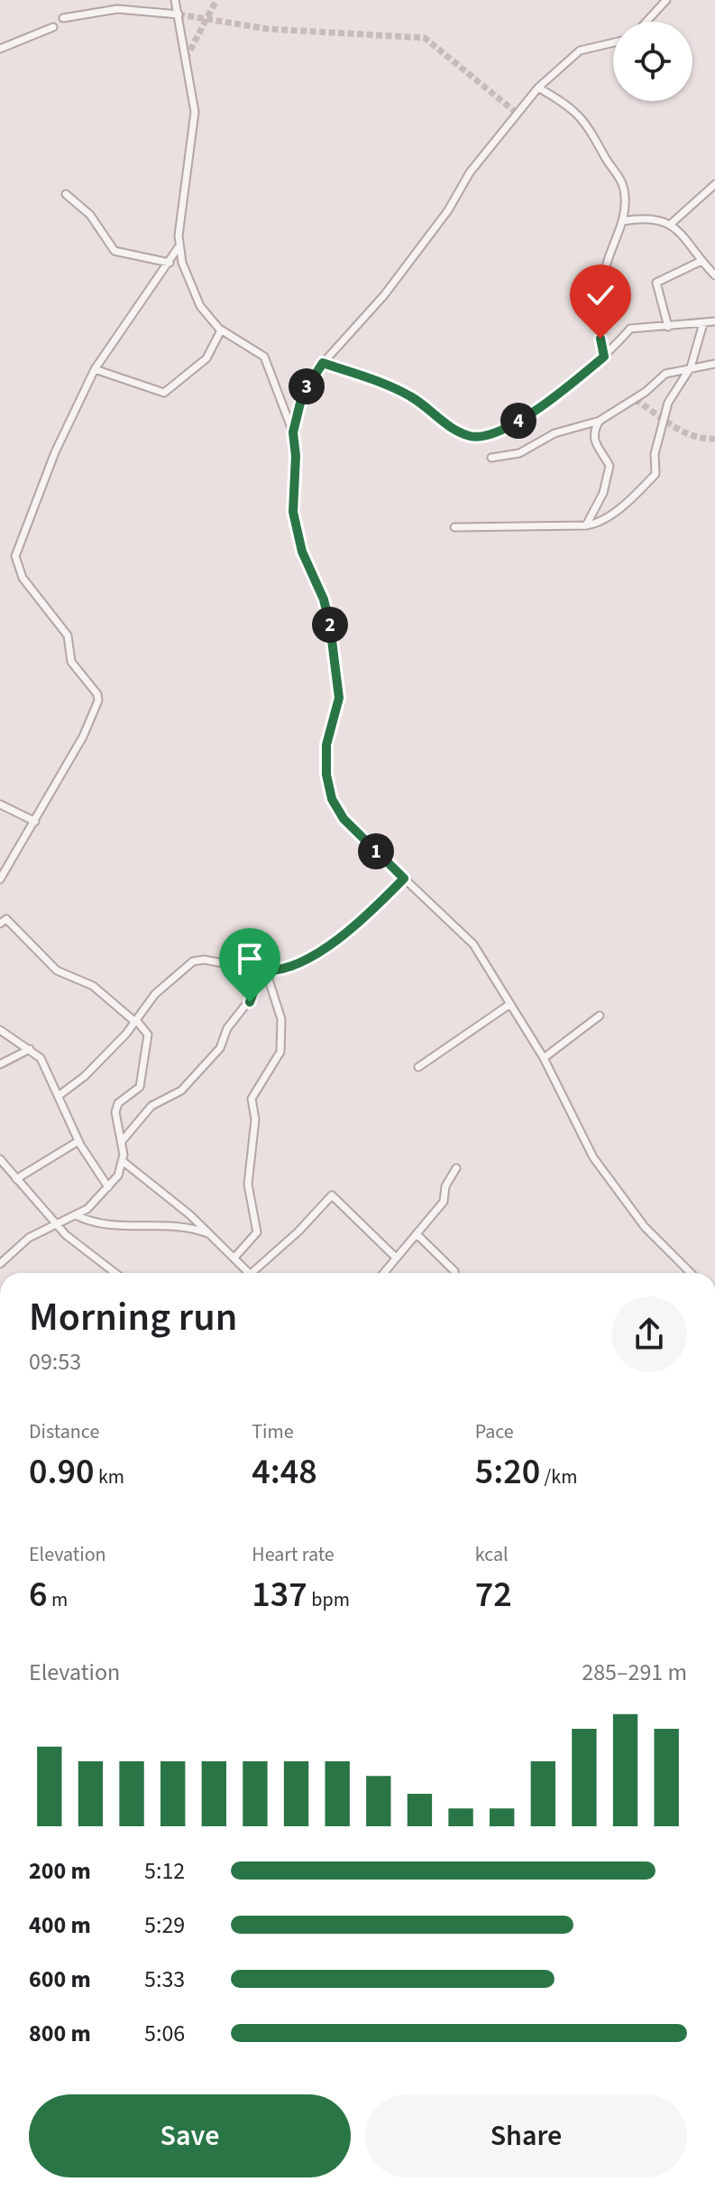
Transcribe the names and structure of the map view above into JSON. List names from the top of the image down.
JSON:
{
  "page": {
    "pins": [
      "3",
      "4",
      "2",
      "1"
    ],
    "heading": ["Morning run", "09:53"],
    "stats": [
      ["Distance", "0.90 km"],
      ["Time", "4:48"],
      ["Pace", "5:20 /km"],
      ["Elevation", "6 m"],
      ["Heart rate", "137 bpm"],
      ["kcal", "72"]
    ],
    "chart": ["Elevation", "285–291 m"],
    "list": [
      {
        "name": "200 m",
        "note": "5:12"
      },
      {
        "name": "400 m",
        "note": "5:29"
      },
      {
        "name": "600 m",
        "note": "5:33"
      },
      {
        "name": "800 m",
        "note": "5:06"
      }
    ],
    "buttons": ["Save", "Share"]
  }
}
